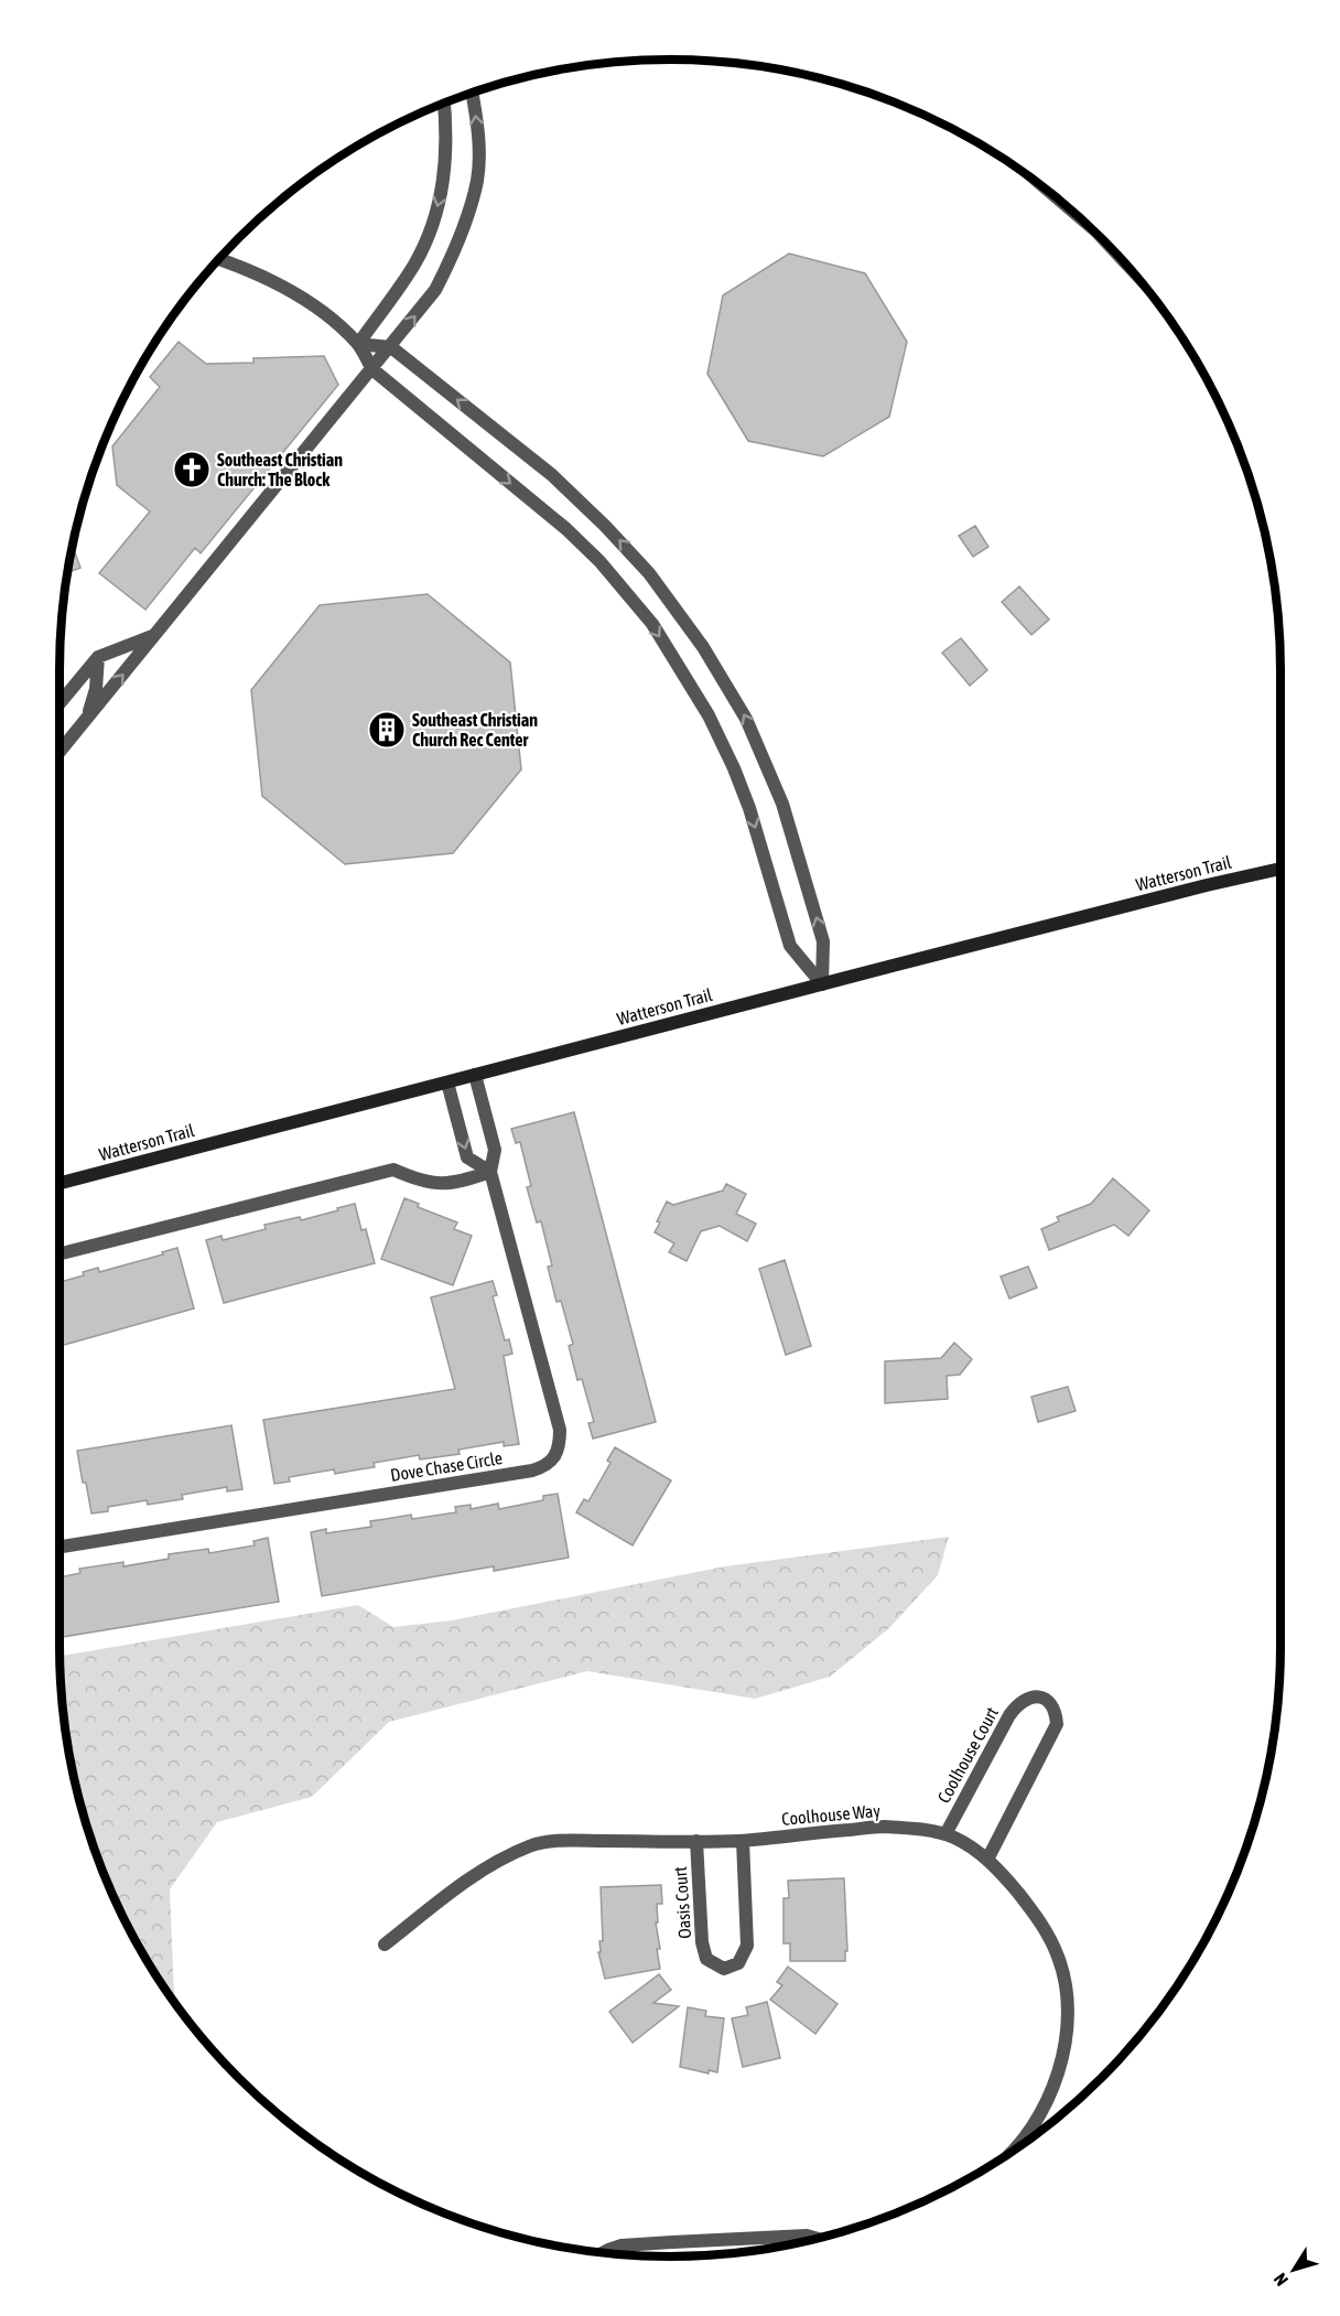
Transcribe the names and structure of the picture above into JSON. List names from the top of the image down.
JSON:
{
  "streets": {
    "main road": ["Watterson Trail"],
    "street": [
      "Dove Chase Circle",
      "Coolhouse Court",
      "Coolhouse Way",
      "Oasis Court"
    ]
  },
  "crossings": [
    ["Watterson Trail", "Dove Chase Circle"],
    ["Coolhouse Court", "Coolhouse Way"],
    ["Coolhouse Way", "Oasis Court"]
  ],
  "places": {
    "church": ["Southeast Christian Church: The Block"],
    "building": ["Southeast Christian Church Rec Center"]
  },
  "north": "bottom left"
}
